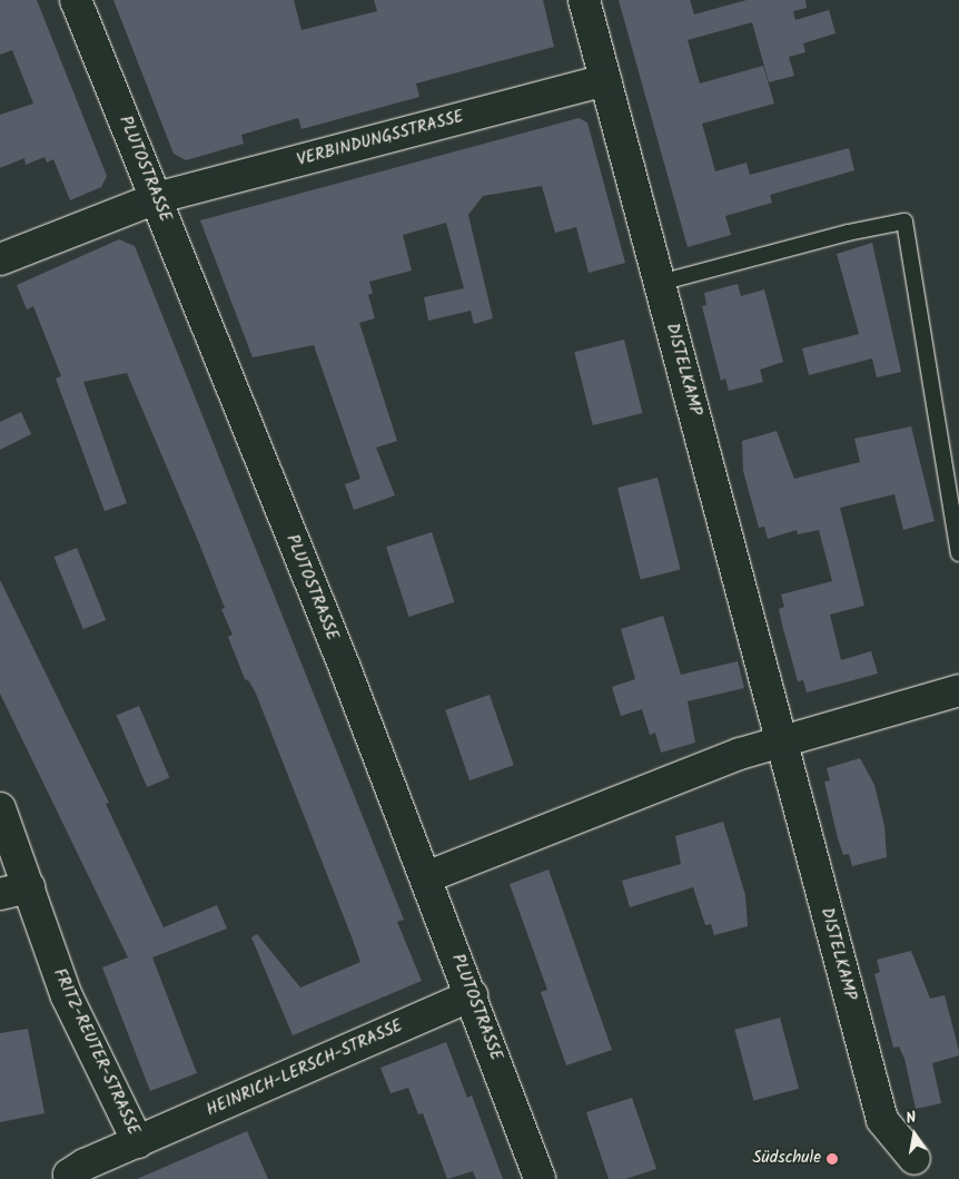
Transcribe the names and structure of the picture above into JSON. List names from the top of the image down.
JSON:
{
  "streets": {
    "street": [
      "VERBINDUNGSSTRASSE",
      "PLUTOSTRASSE",
      "DISTELKAMP",
      "FRITZ-REUTER-STRASSE",
      "HEINRICH-LERSCH-STRASSE"
    ]
  },
  "crossings": [
    ["VERBINDUNGSSTRASSE", "PLUTOSTRASSE"],
    ["VERBINDUNGSSTRASSE", "DISTELKAMP"],
    ["PLUTOSTRASSE", "HEINRICH-LERSCH-STRASSE"],
    ["FRITZ-REUTER-STRASSE", "HEINRICH-LERSCH-STRASSE"]
  ],
  "places": ["Südschule"],
  "north": "top"
}
